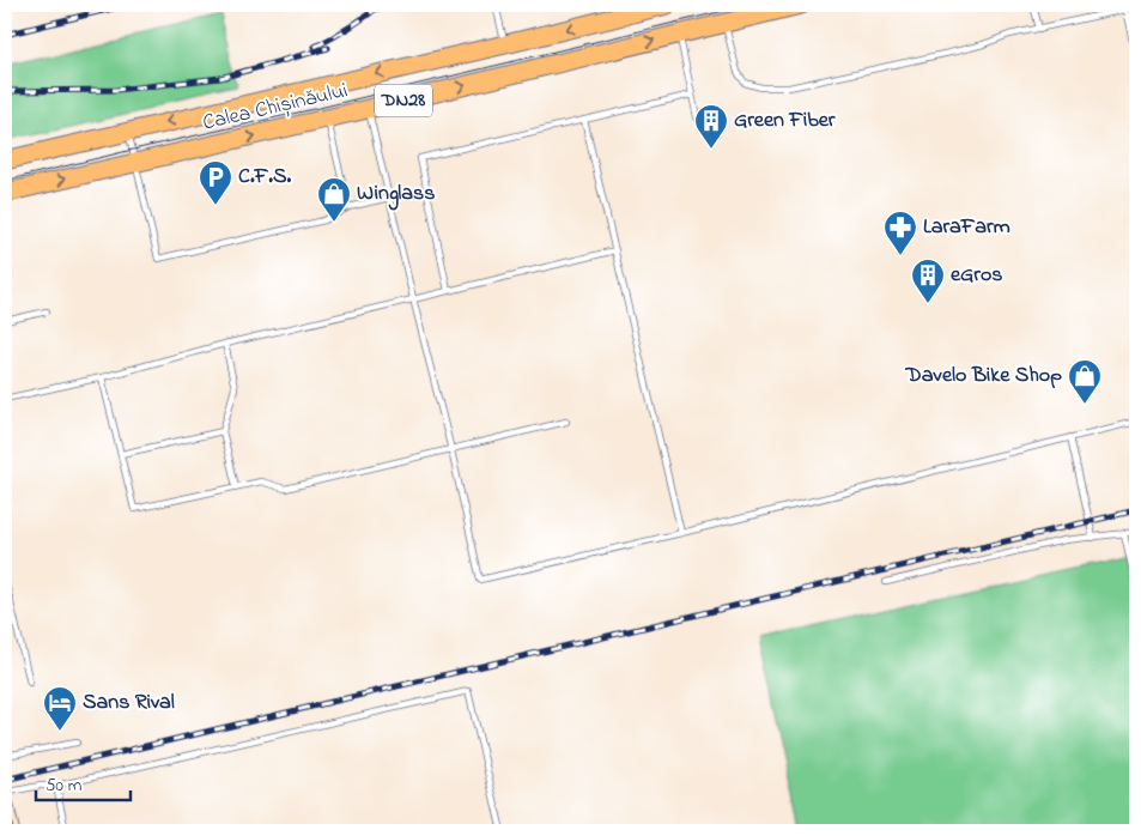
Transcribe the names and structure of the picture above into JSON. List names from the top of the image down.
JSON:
{
  "streets": {
    "main road": ["DN28", "Calea Chișinăului"]
  },
  "places": {
    "building": ["Green Fiber", "eGros"],
    "parking": ["C.F.S."],
    "shop": ["Winglass", "Davelo Bike Shop"],
    "pharmacy": ["LaraFarm"],
    "hotel": ["Sans Rival"]
  },
  "scale_bar": "50 m"
}
